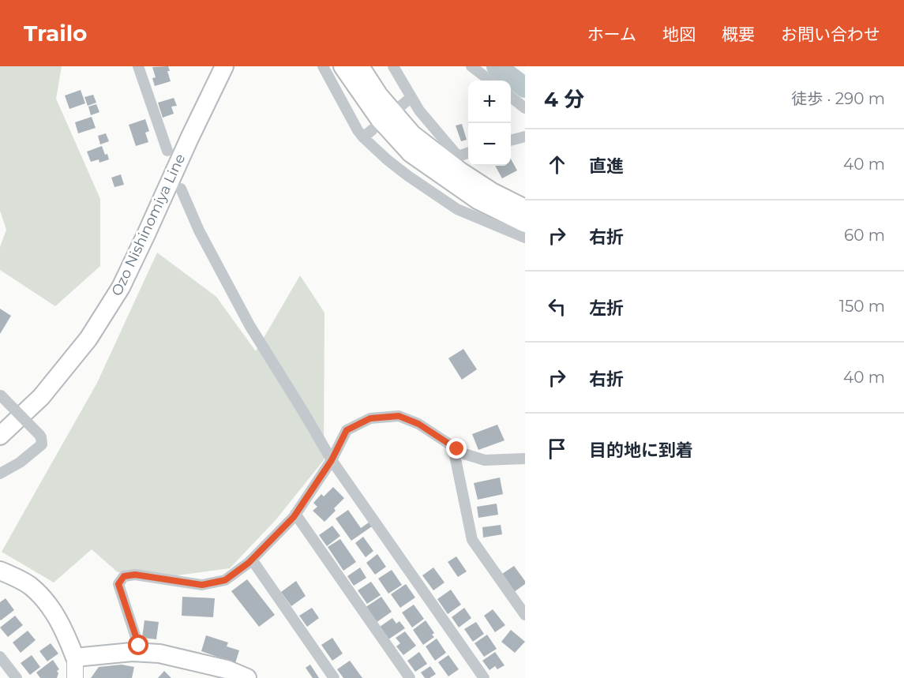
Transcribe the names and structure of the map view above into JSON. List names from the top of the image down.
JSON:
{
  "streets": {
    "main road": ["Ozo Nishinomiya Line"]
  },
  "page": {
    "header": "Trailo",
    "nav": [
      "ホーム",
      "地図",
      "概要",
      "お問い合わせ"
    ],
    "heading": ["4 分", "徒歩 · 290 m"],
    "map_buttons": ["+", "−"],
    "list": [
      ["直進", "40 m"],
      ["右折", "60 m"],
      ["左折", "150 m"],
      ["右折", "40 m"],
      "目的地に到着"
    ]
  }
}
